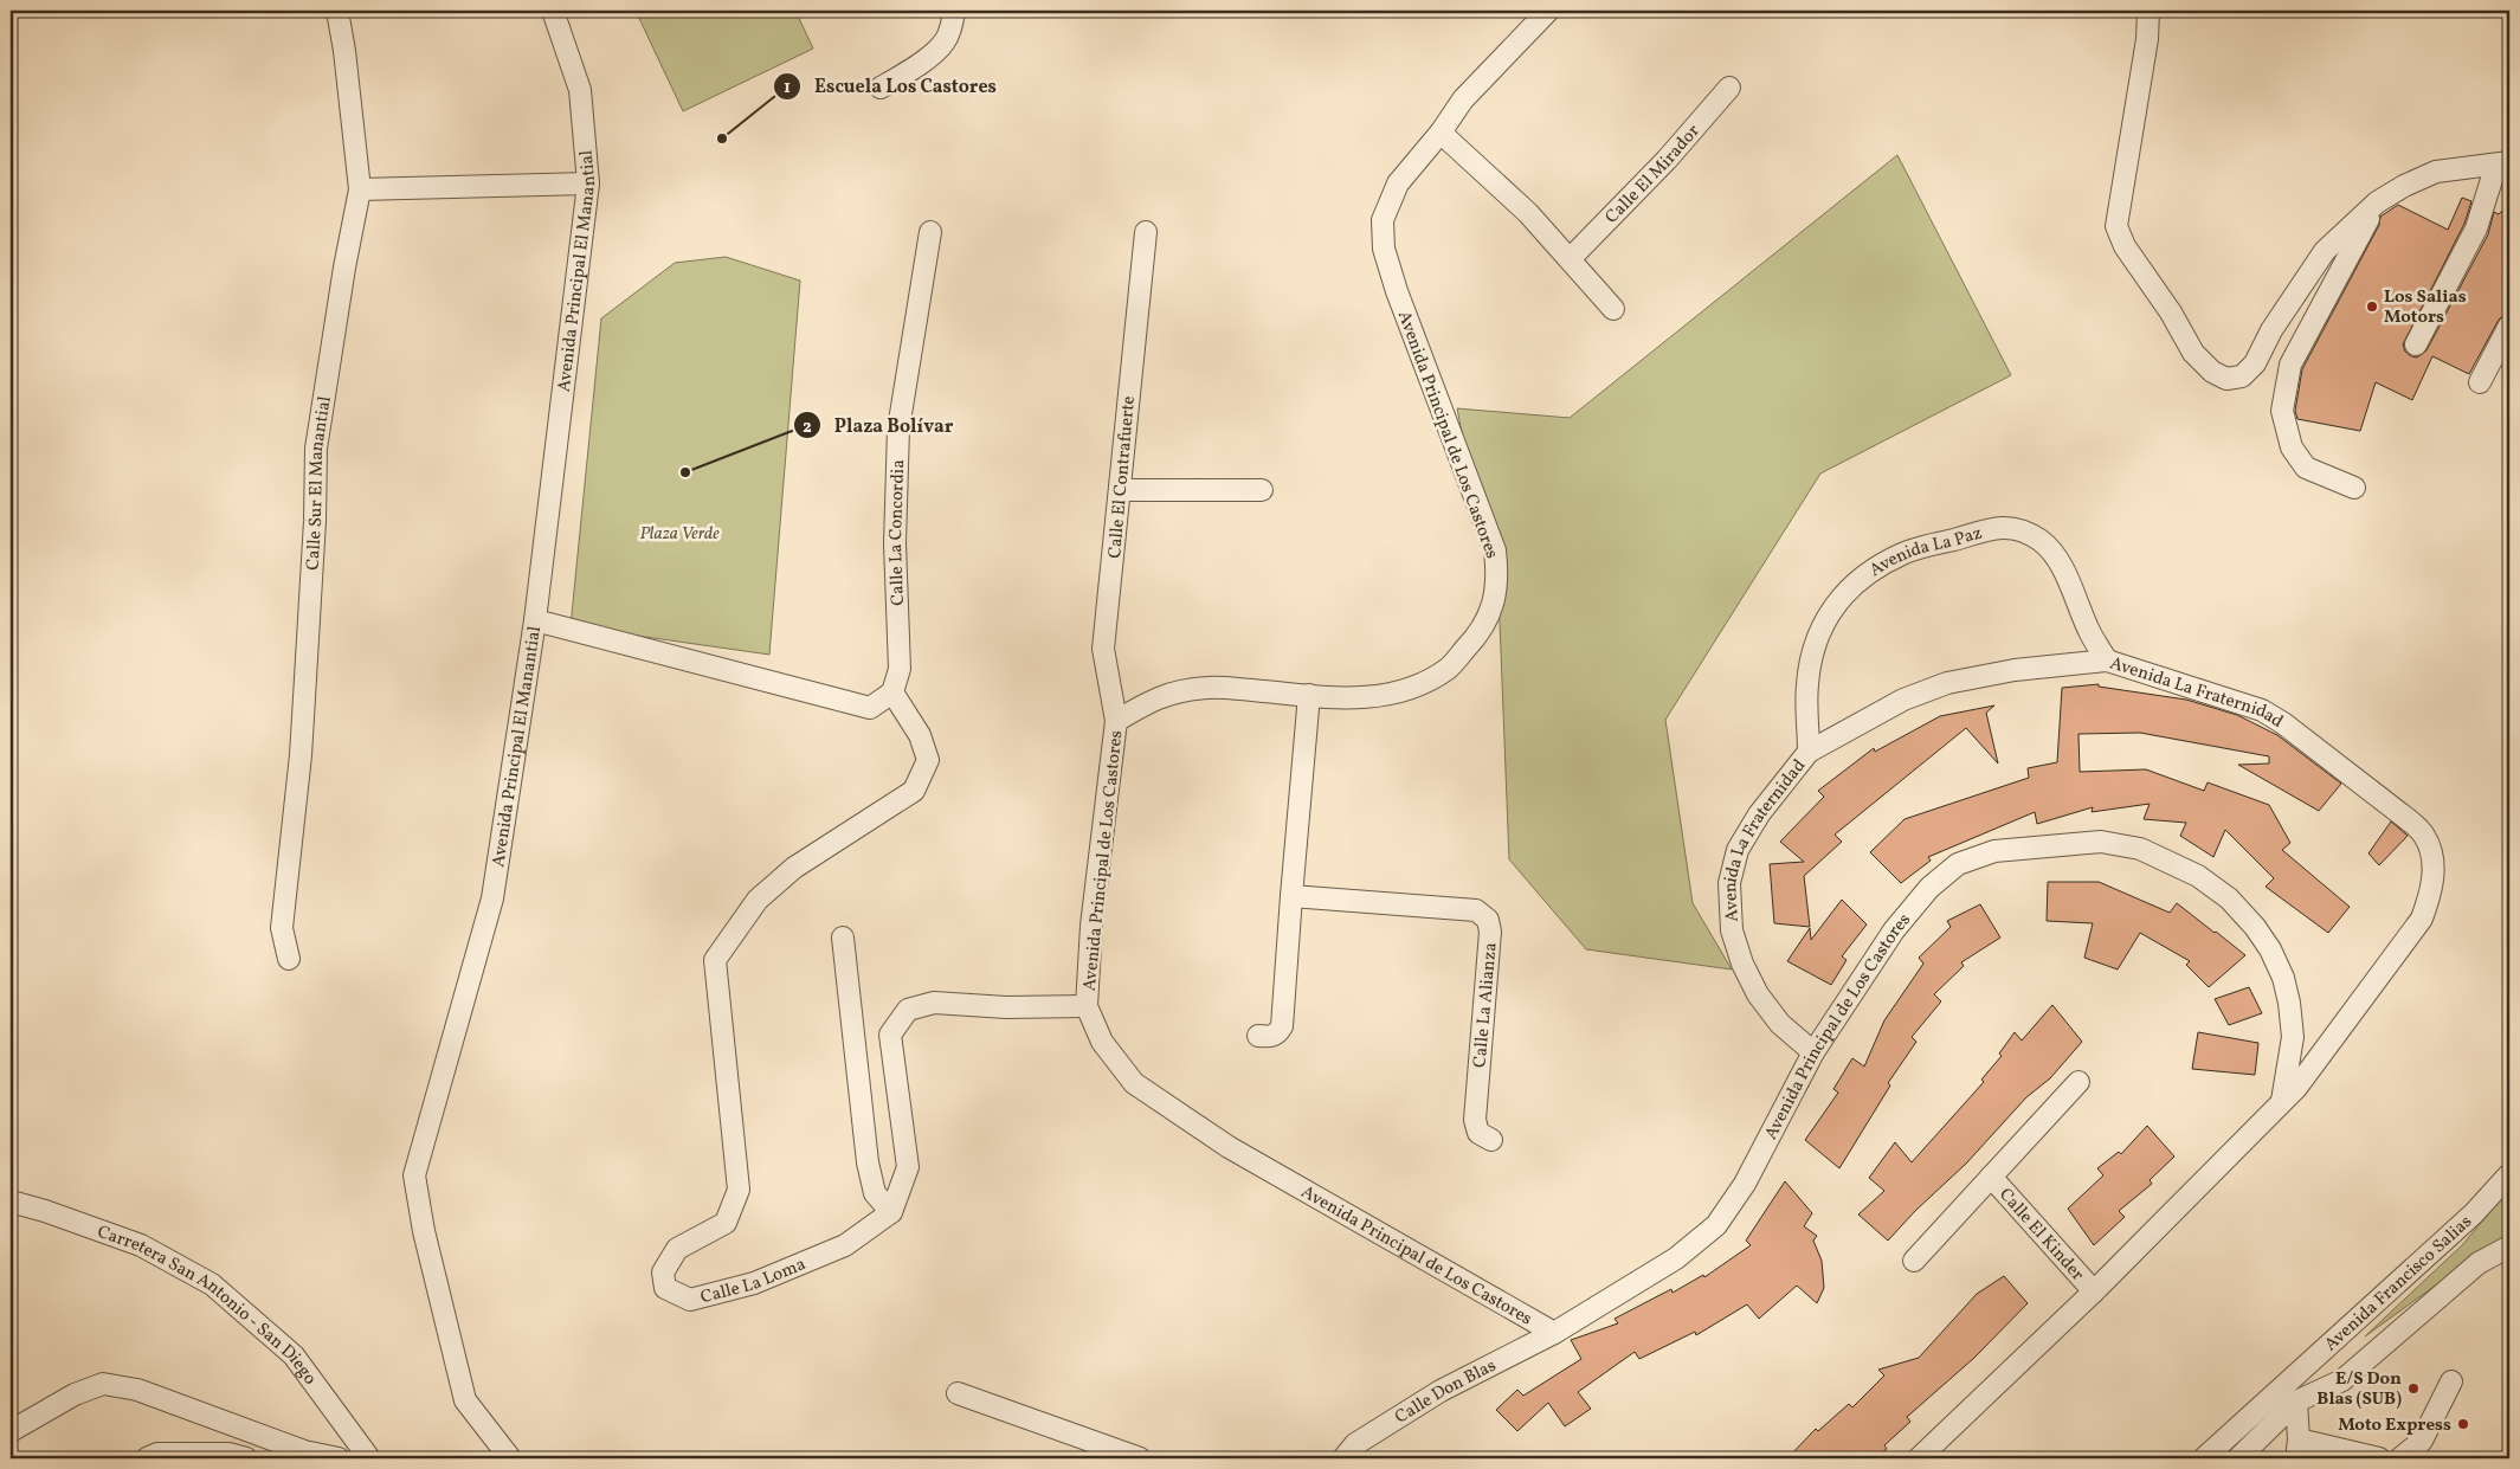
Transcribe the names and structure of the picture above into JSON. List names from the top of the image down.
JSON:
{
  "streets": {
    "street": [
      "Calle El Mirador",
      "Avenida Principal El Manantial",
      "Avenida Principal de Los Castores",
      "Calle El Contrafuerte",
      "Calle Sur El Manantial",
      "Calle La Concordia",
      "Avenida La Paz",
      "Avenida La Fraternidad",
      "Calle La Alianza",
      "Calle El Kinder",
      "Calle La Loma",
      "Avenida Francisco Salias",
      "Carretera San Antonio - San Diego",
      "Calle Don Blas"
    ]
  },
  "crossings": [
    ["Avenida Principal de Los Castores", "Calle El Contrafuerte"],
    ["Avenida Principal de Los Castores", "Avenida La Fraternidad"],
    ["Avenida Principal de Los Castores", "Calle Don Blas"],
    ["Calle La Concordia", "Calle La Loma"],
    ["Avenida La Paz", "Avenida La Fraternidad"]
  ],
  "parks": ["Plaza Verde"],
  "places": [
    "Escuela Los Castores",
    "Los Salias Motors",
    "Plaza Bolívar",
    "E/S Don Blas (SUB)",
    "Moto Express"
  ]
}
